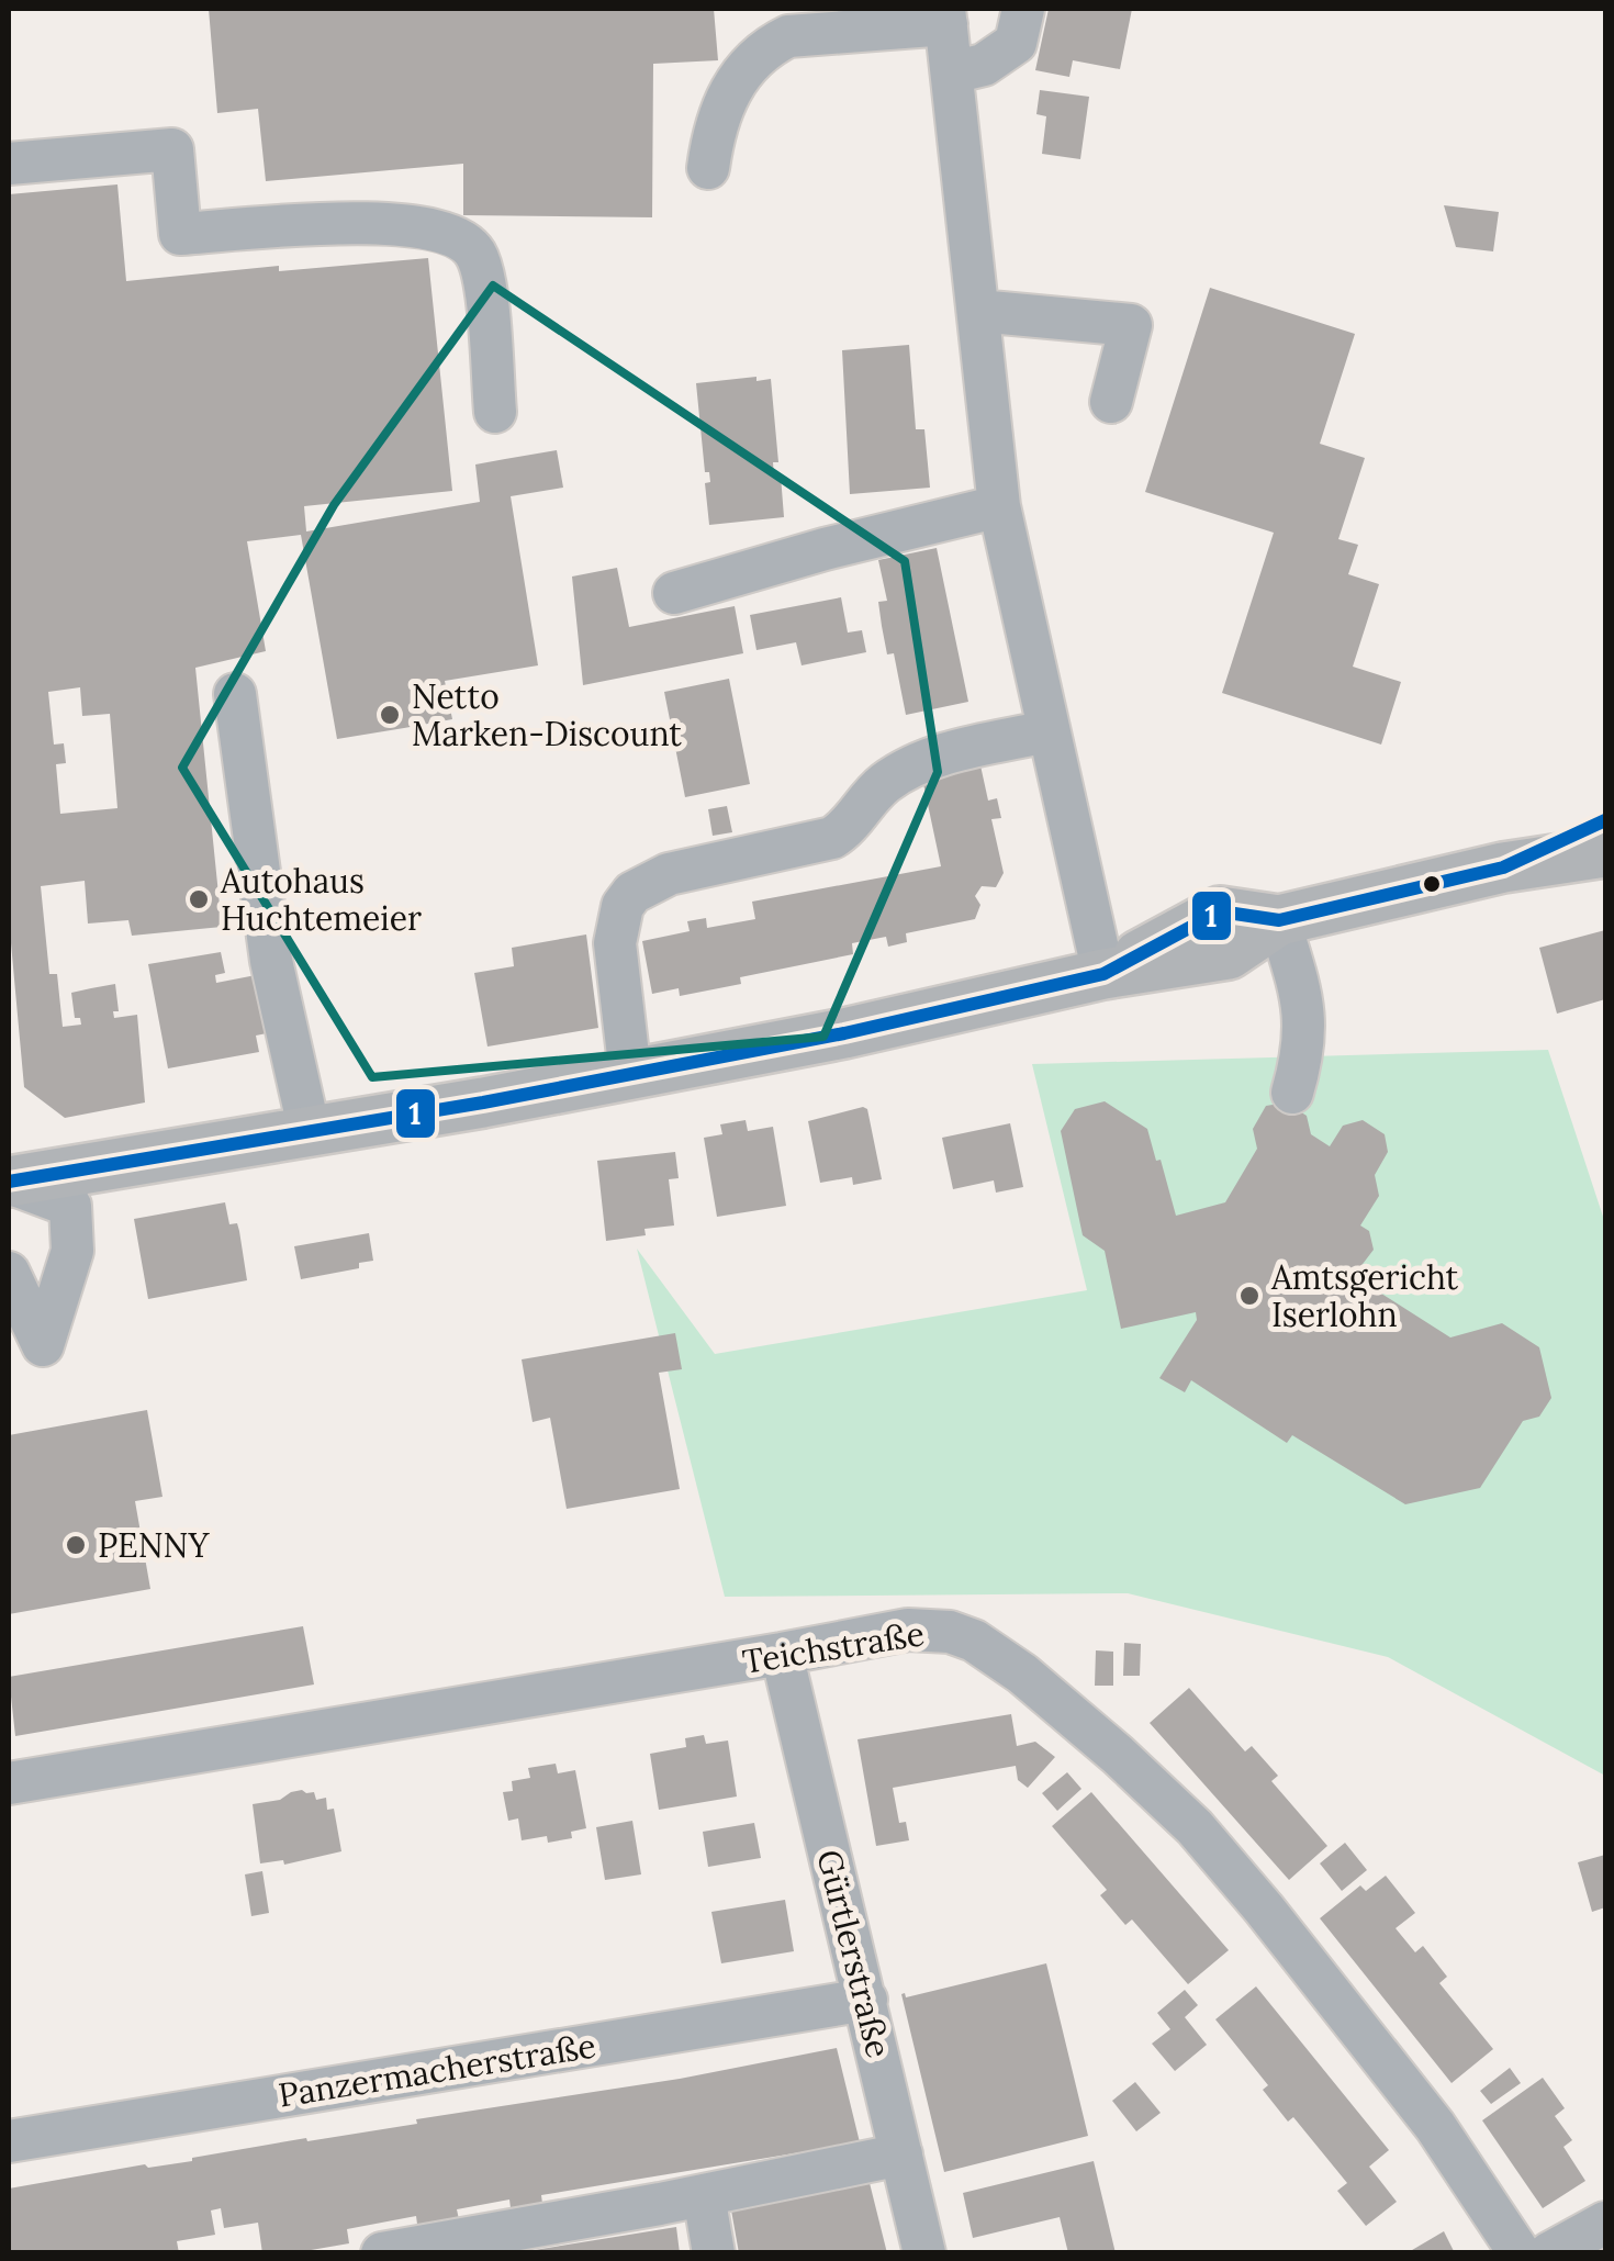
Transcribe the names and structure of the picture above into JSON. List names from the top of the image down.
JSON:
{
  "streets": {
    "street": ["Teichstraße", "Gürtlerstraße", "Panzermacherstraße"]
  },
  "crossings": [
    ["Teichstraße", "Gürtlerstraße"],
    ["Gürtlerstraße", "Panzermacherstraße"]
  ],
  "places": [
    "Netto Marken-Discount",
    "Autohaus Huchtemeier",
    "Amtsgericht Iserlohn",
    "PENNY"
  ],
  "lines": ["transit line 1"]
}
